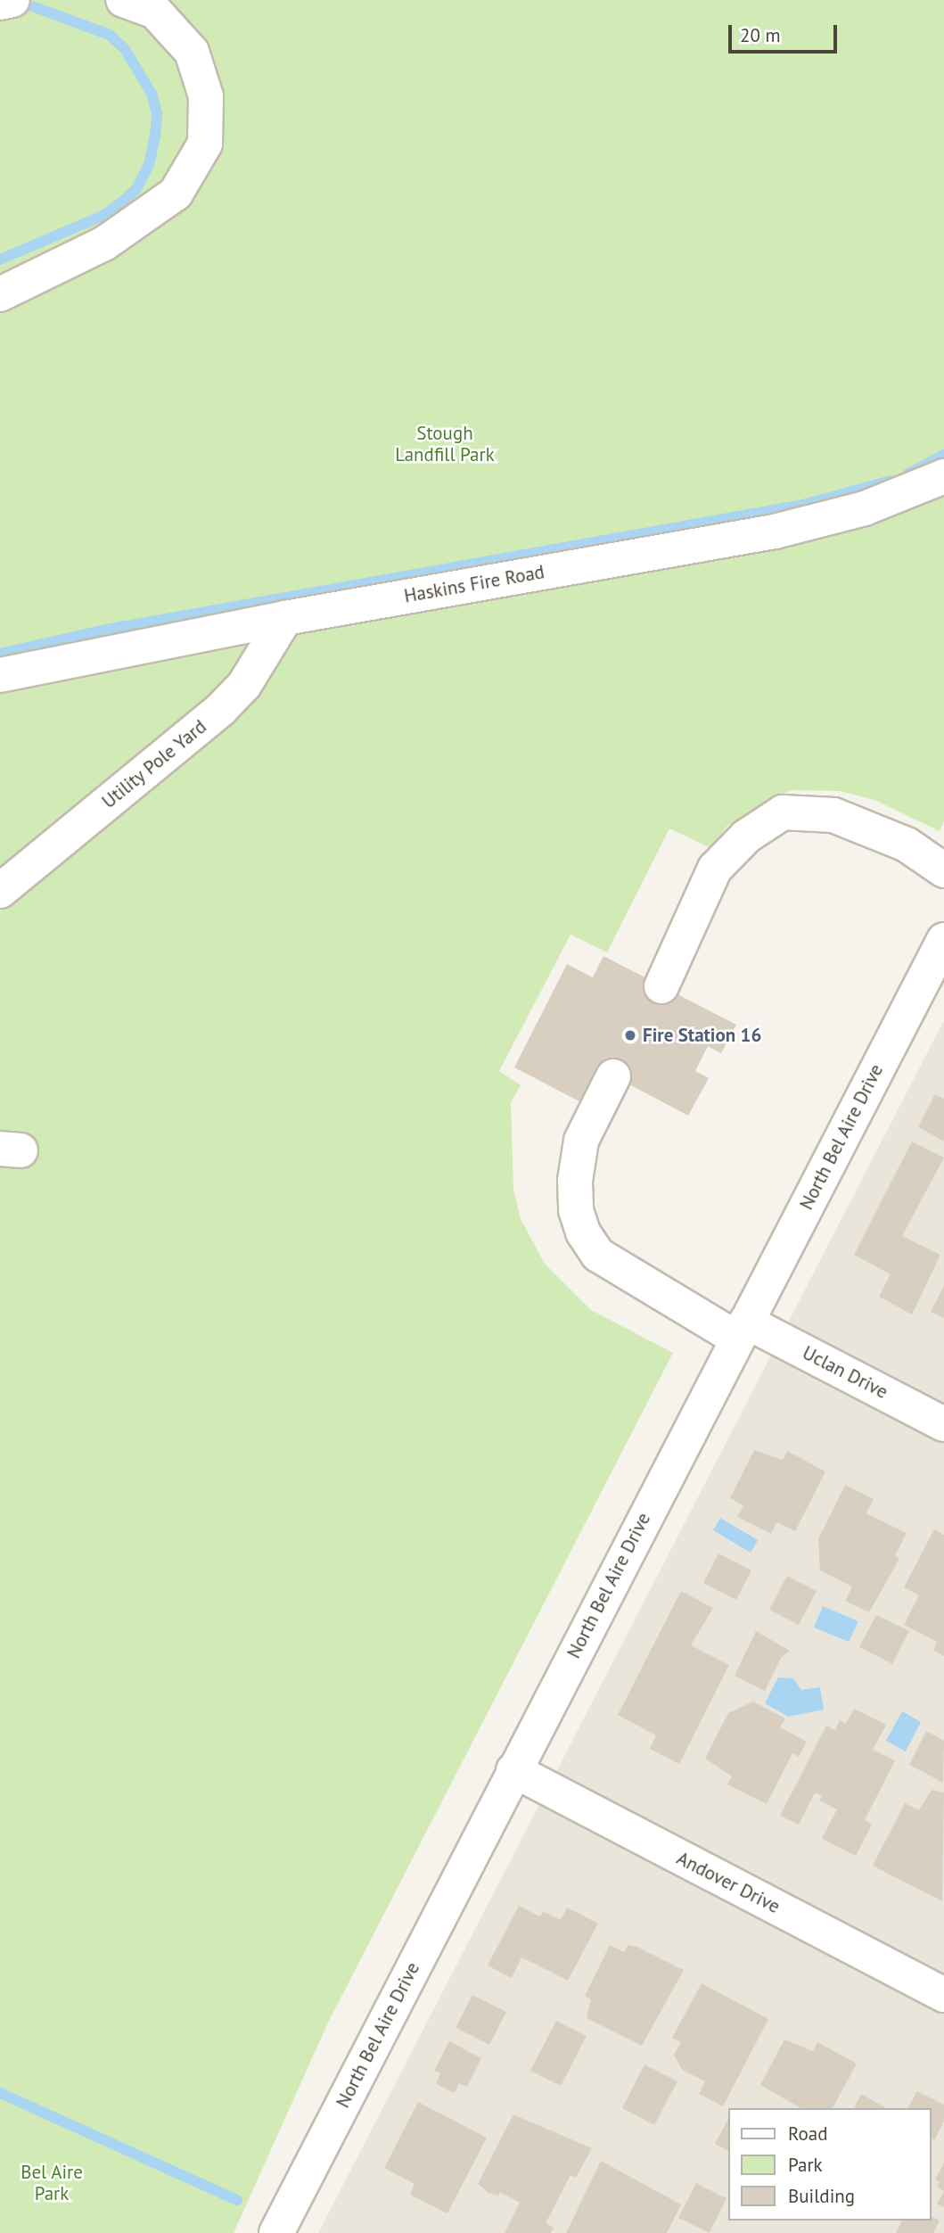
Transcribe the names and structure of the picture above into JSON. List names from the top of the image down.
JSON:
{
  "streets": {
    "street": [
      "Haskins Fire Road",
      "Utility Pole Yard",
      "North Bel Aire Drive",
      "Uclan Drive",
      "Andover Drive"
    ]
  },
  "crossings": [
    ["Haskins Fire Road", "Utility Pole Yard"],
    ["North Bel Aire Drive", "Uclan Drive"],
    ["North Bel Aire Drive", "Andover Drive"]
  ],
  "parks": ["Stough Landfill Park", "Bel Aire Park"],
  "places": ["Fire Station 16"],
  "legend": ["Road", "Park", "Building"],
  "scale_bar": "20 m"
}
